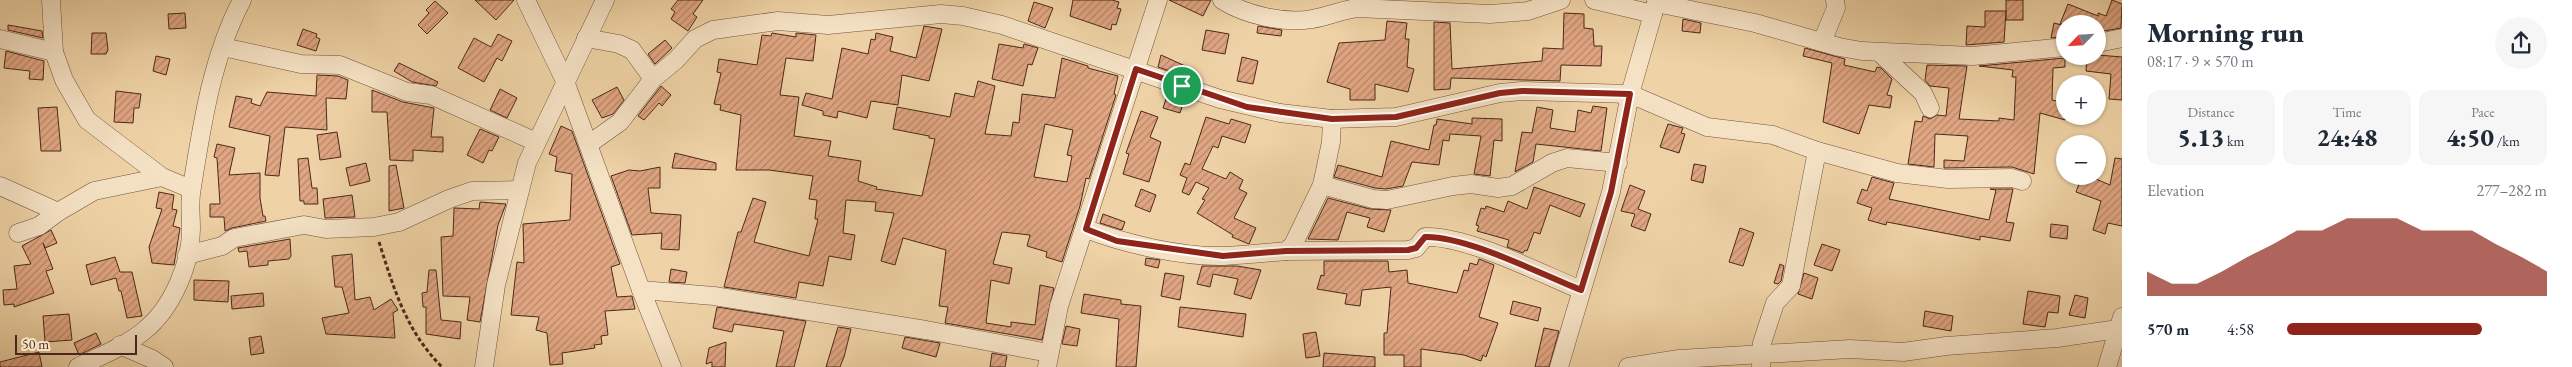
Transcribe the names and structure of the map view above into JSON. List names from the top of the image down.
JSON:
{
  "scale_bar": "50 m",
  "north": "bottom left",
  "page": {
    "heading": ["Morning run", "08:17 · 9 × 570 m"],
    "map_buttons": ["+", "−"],
    "stats": [
      ["Distance", "5.13 km"],
      ["Time", "24:48"],
      ["Pace", "4:50 /km"]
    ],
    "chart": ["Elevation", "277–282 m"],
    "list": [
      {
        "name": "570 m",
        "note": "4:58"
      }
    ],
    "scale": "50 m"
  }
}
